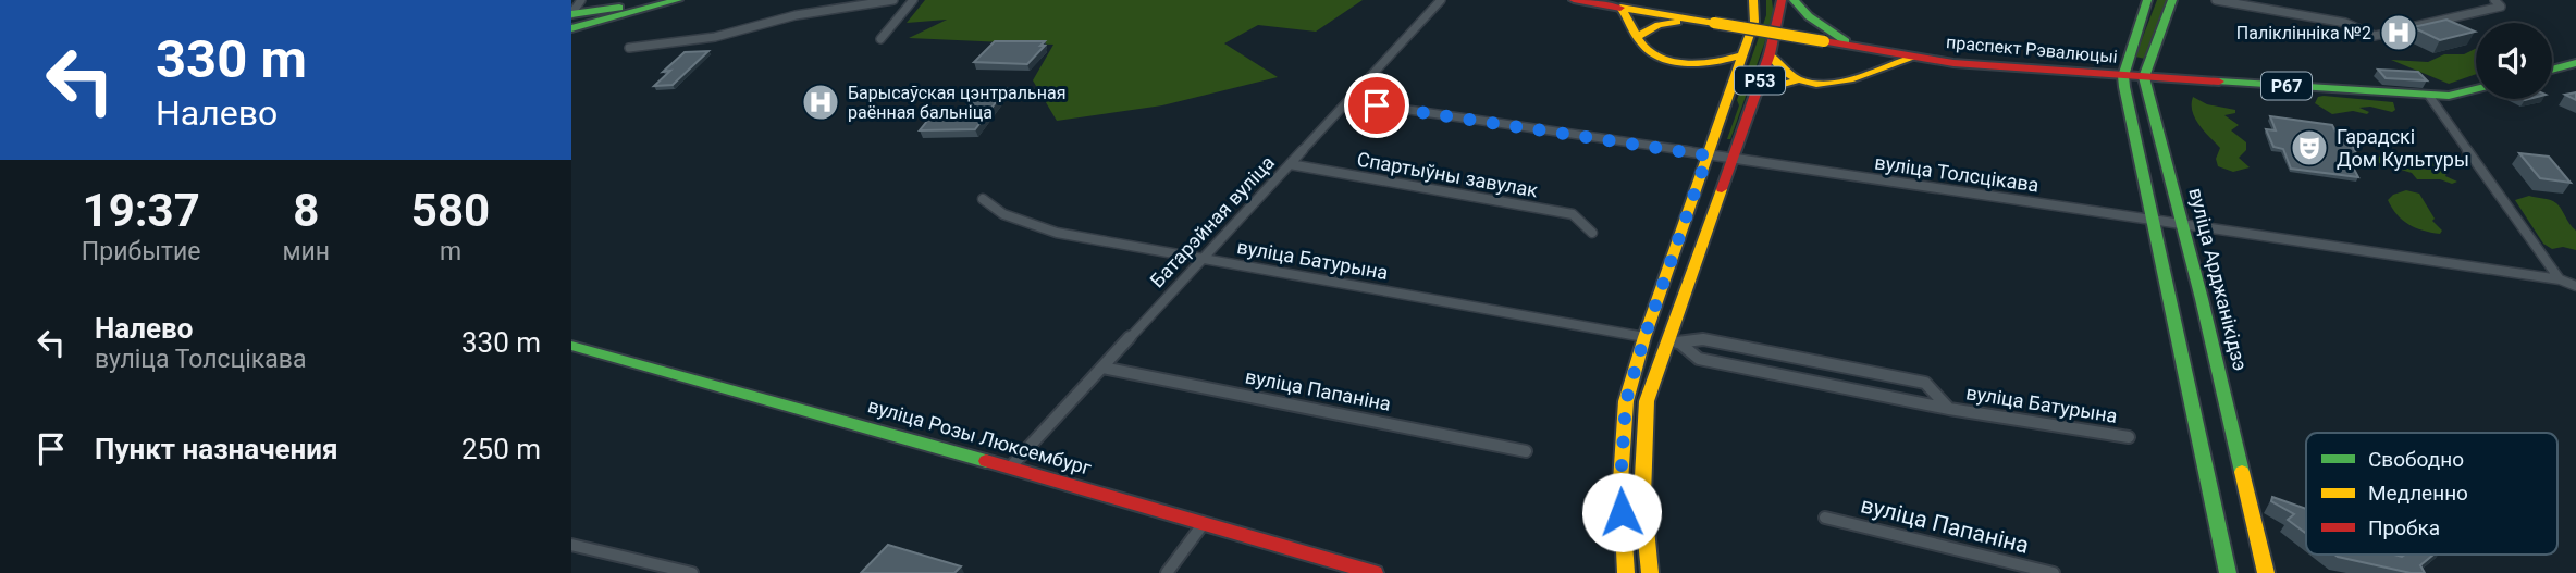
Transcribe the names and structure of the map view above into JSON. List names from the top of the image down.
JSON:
{
  "streets": {
    "main road": [
      "праспект Рэвалюцыі",
      "Р53",
      "Р67",
      "вуліца Арджанікідзэ",
      "вуліца Розы Люксембург"
    ],
    "street": [
      "вуліца Толсцікава",
      "Спартыўны завулак",
      "Батарэйная вуліца",
      "вуліца Батурына",
      "вуліца Папаніна"
    ]
  },
  "crossings": [
    ["праспект Рэвалюцыі", "Р67"],
    ["праспект Рэвалюцыі", "вуліца Арджанікідзэ"],
    ["Р53", "Р67"],
    ["Р53", "вуліца Толсцікава"],
    ["Р53", "вуліца Батурына"],
    ["вуліца Толсцікава", "Батарэйная вуліца"],
    ["вуліца Толсцікава", "вуліца Арджанікідзэ"],
    ["Спартыўны завулак", "Батарэйная вуліца"],
    ["Батарэйная вуліца", "вуліца Батурына"],
    ["Батарэйная вуліца", "вуліца Папаніна"],
    ["Батарэйная вуліца", "вуліца Розы Люксембург"]
  ],
  "places": {
    "hospital": ["Паліклінніка №2", "Барысаўская цэнтральная раённая бальніца"],
    "theatre": ["Гарадскі Дом Культуры"]
  },
  "legend": ["Свободно", "Медленно", "Пробка"],
  "page": {
    "turn": ["330 m", "Налево"],
    "eta": [
      "19:37",
      "Прибытие",
      "8",
      "мин",
      "580",
      "m"
    ],
    "list": [
      {
        "name": "Налево",
        "note": "вуліца Толсцікава",
        "value": "330 m"
      },
      {
        "name": "Пункт назначения",
        "value": "250 m"
      }
    ]
  }
}
